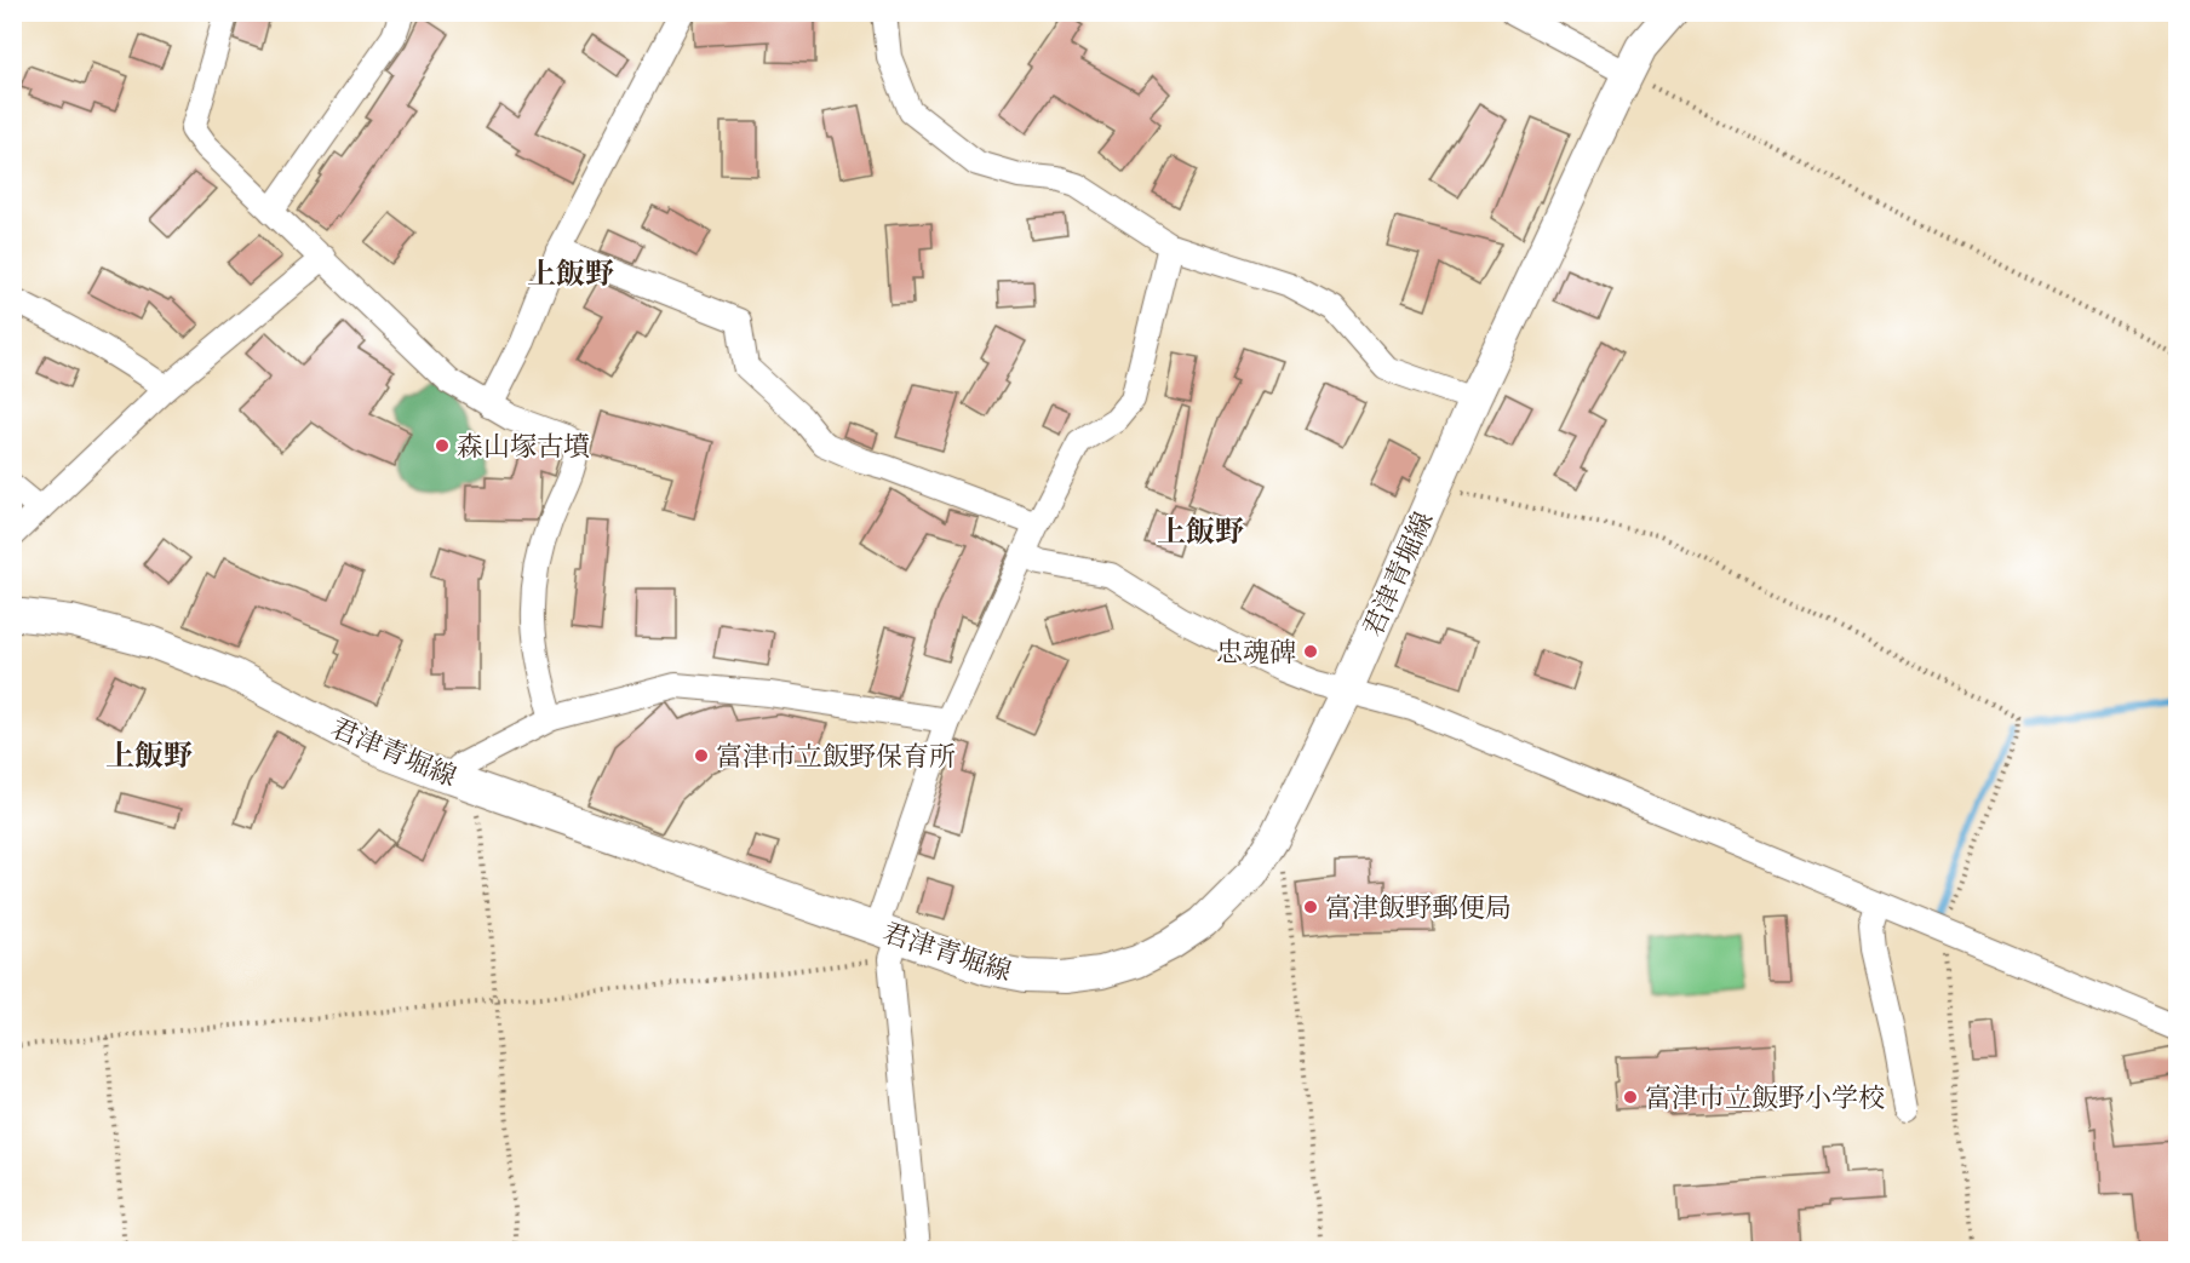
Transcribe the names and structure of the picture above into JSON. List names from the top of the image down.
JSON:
{
  "streets": {
    "main road": ["君津青堀線"]
  },
  "districts": ["上飯野", "上飯野", "上飯野"],
  "places": [
    "森山塚古墳",
    "忠魂碑",
    "富津市立飯野保育所",
    "富津飯野郵便局",
    "富津市立飯野小学校"
  ]
}
